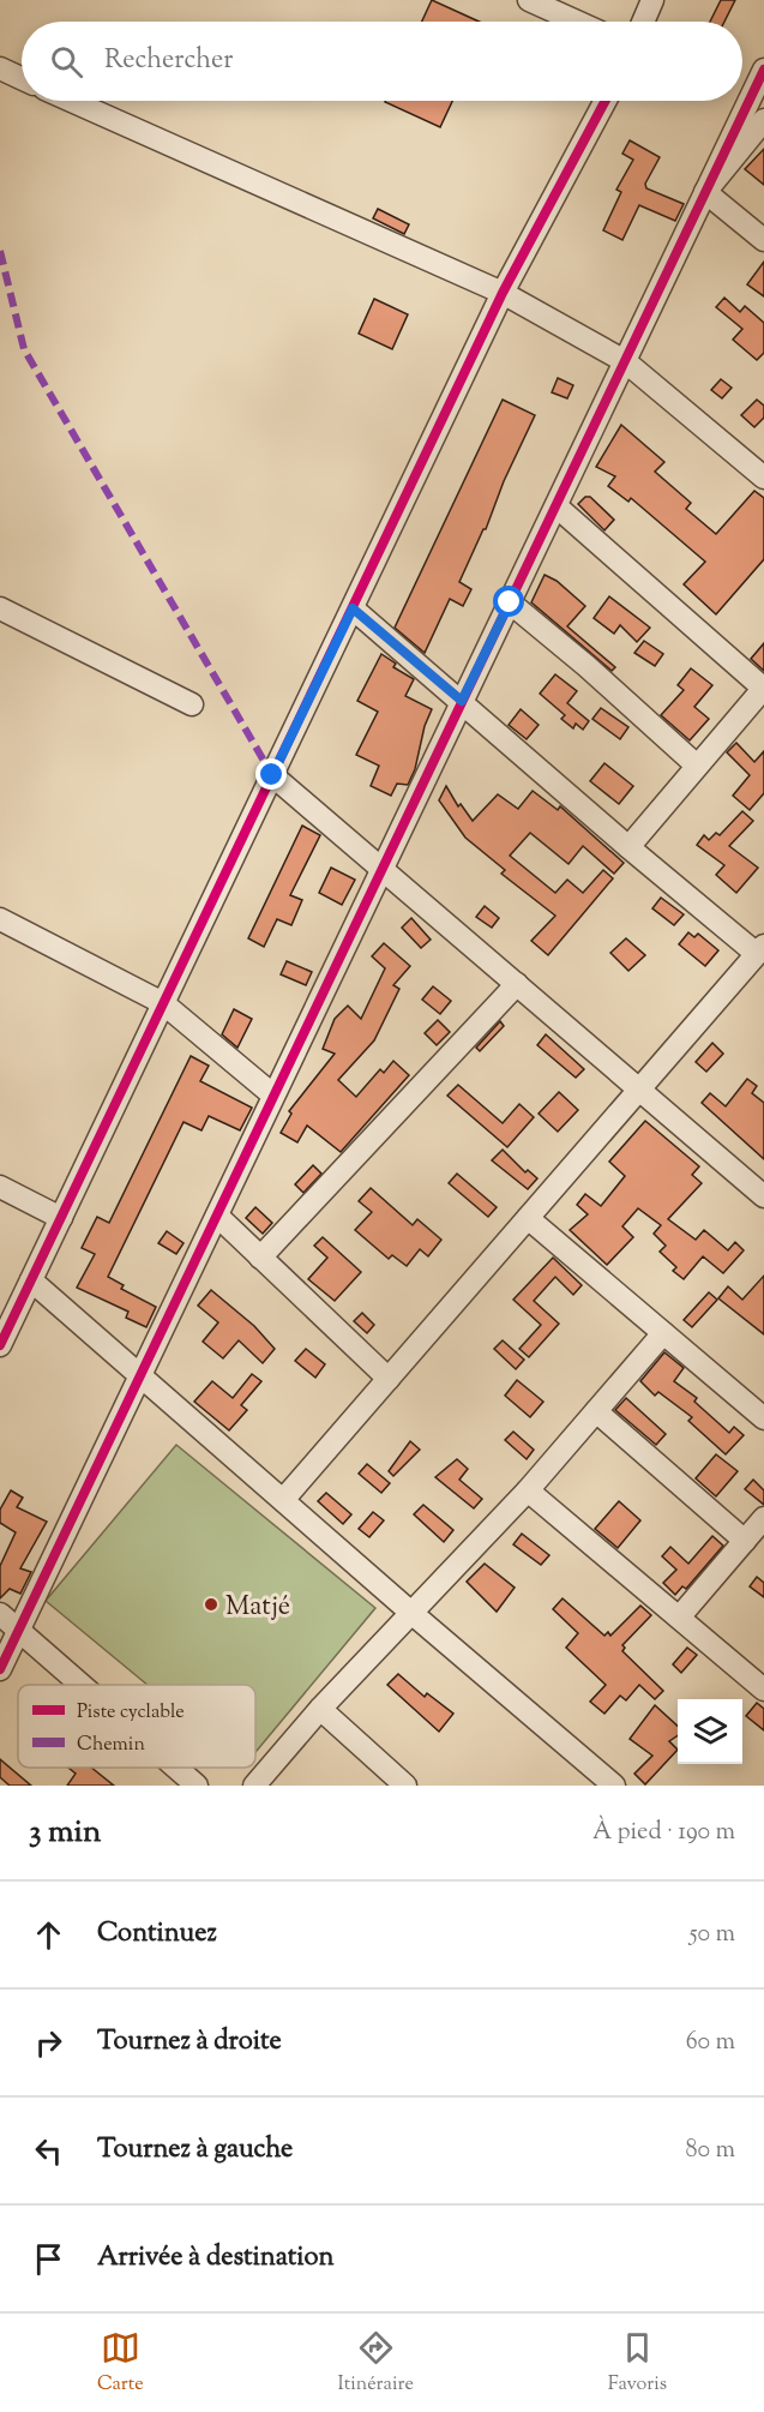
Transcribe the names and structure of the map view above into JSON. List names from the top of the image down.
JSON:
{
  "places": ["Matjé"],
  "legend": ["Piste cyclable", "Chemin"],
  "page": {
    "search": "Rechercher",
    "heading": ["3 min", "À pied · 190 m"],
    "list": [
      ["Continuez", "50 m"],
      ["Tournez à droite", "60 m"],
      ["Tournez à gauche", "80 m"],
      "Arrivée à destination"
    ],
    "nav": ["Carte", "Itinéraire", "Favoris"]
  }
}
